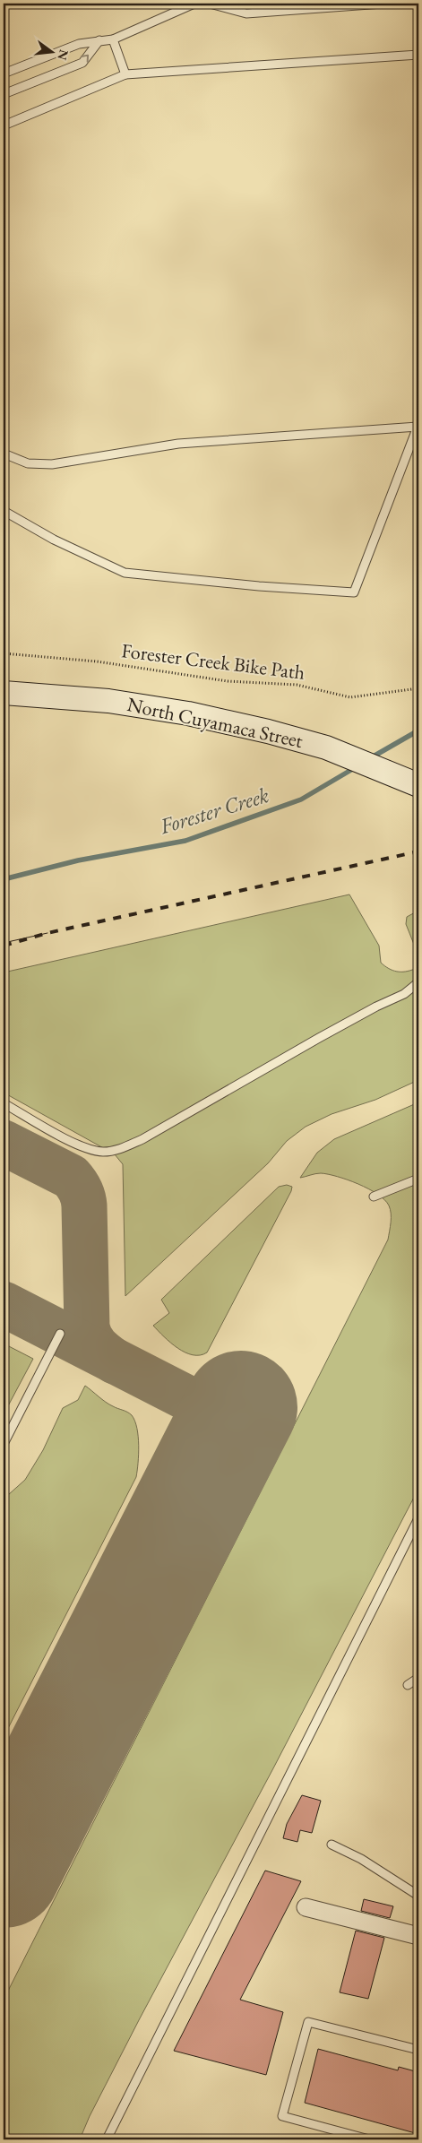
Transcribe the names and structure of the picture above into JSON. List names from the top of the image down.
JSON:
{
  "streets": {
    "main road": ["North Cuyamaca Street"],
    "path": ["Forester Creek Bike Path"]
  },
  "water": ["Forester Creek"],
  "north": "right"
}
